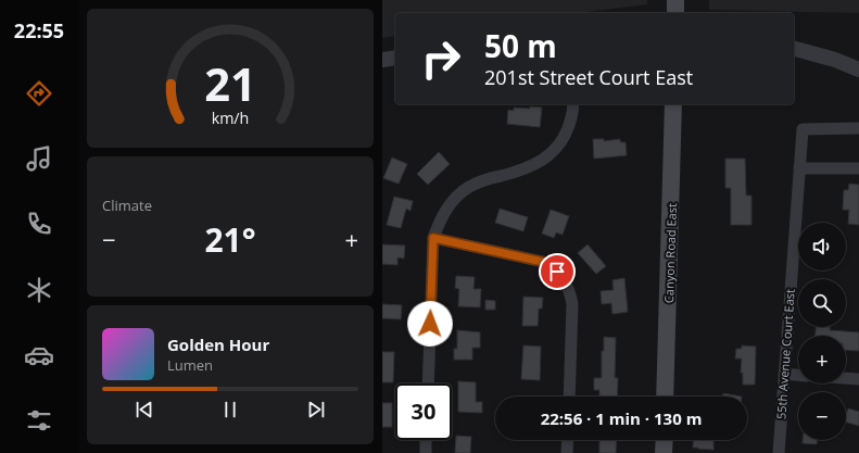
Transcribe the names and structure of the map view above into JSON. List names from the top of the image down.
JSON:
{
  "streets": {
    "main road": ["Canyon Road East"],
    "street": ["55th Avenue Court East"]
  },
  "page": {
    "tabs": "22:55",
    "turn": ["50 m", "201st Street Court East"],
    "tile": "Climate",
    "heat": ["−", "21°", "+"],
    "map_buttons": ["+", "−"],
    "song": ["Golden Hour", "Lumen"],
    "limit": "30",
    "trip": "22:56 · 1 min · 130 m",
    "gauge": ["21", "km/h"]
  }
}
